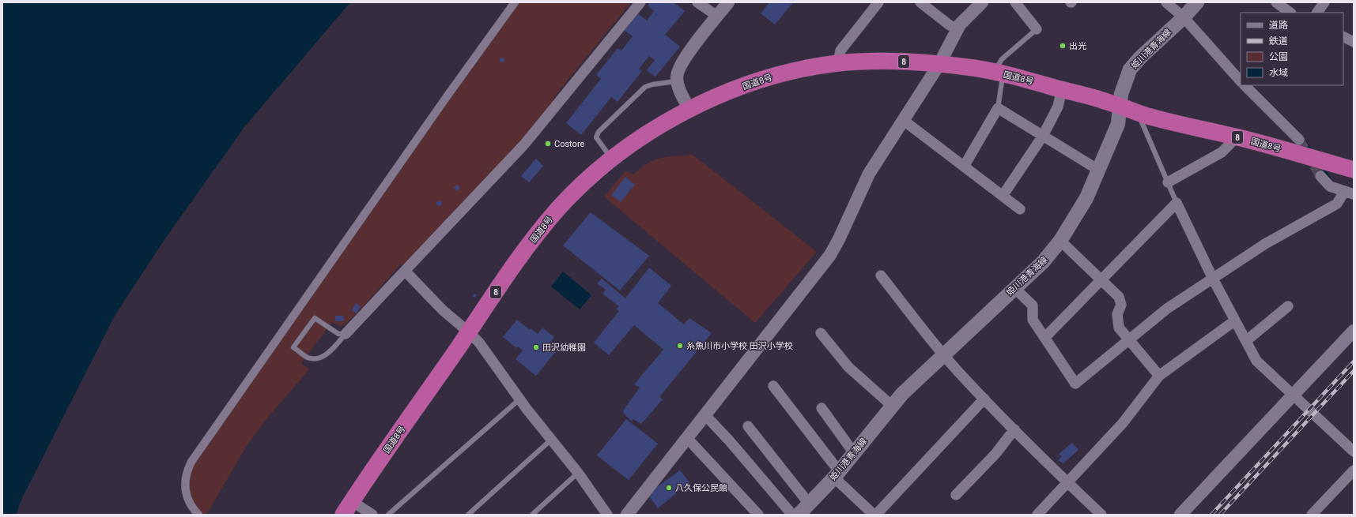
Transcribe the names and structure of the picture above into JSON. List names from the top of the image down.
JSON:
{
  "streets": {
    "highway": ["8", "国道8号"],
    "main road": ["姫川港青海線"]
  },
  "crossings": [
    ["姫川港青海線", "国道8号"]
  ],
  "places": [
    "出光",
    "Costore",
    "糸魚川市小学校 田沢小学校",
    "田沢幼稚園",
    "八久保公民館"
  ],
  "legend": [
    "道路",
    "鉄道",
    "公園",
    "水域"
  ]
}
